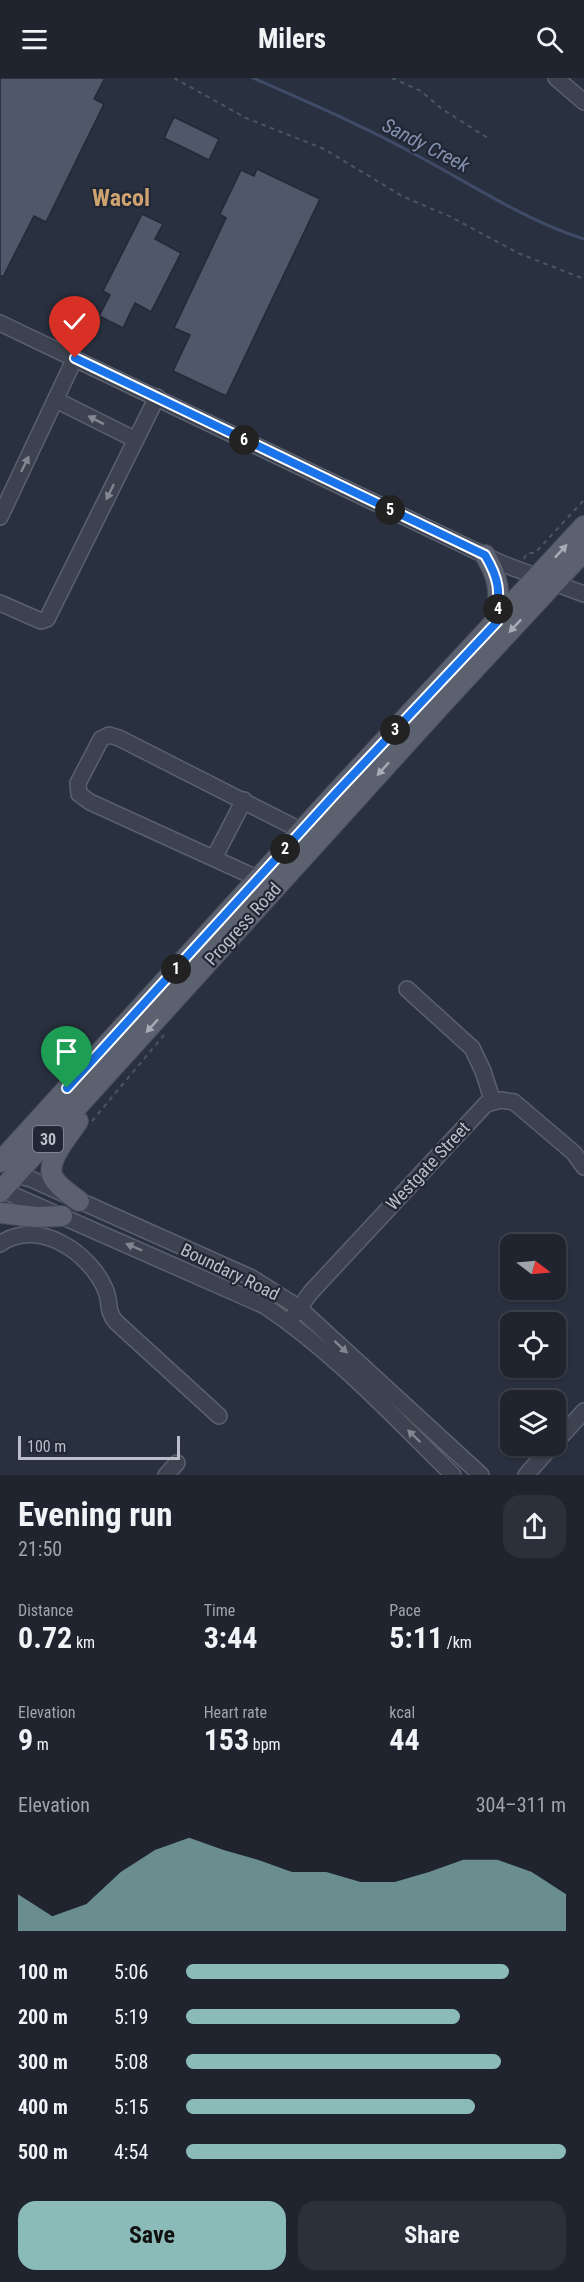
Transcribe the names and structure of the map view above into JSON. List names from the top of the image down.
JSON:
{
  "streets": {
    "main road": ["Progress Road", "30"],
    "street": ["Westgate Street", "Boundary Road"]
  },
  "crossings": [
    ["Progress Road", "Boundary Road"],
    ["Westgate Street", "Boundary Road"]
  ],
  "districts": ["Wacol"],
  "water": ["Sandy Creek"],
  "scale_bar": "100 m",
  "north": "right",
  "page": {
    "header": "Milers",
    "pins": [
      "6",
      "5",
      "4",
      "3",
      "2",
      "1"
    ],
    "scale": "100 m",
    "heading": ["Evening run", "21:50"],
    "stats": [
      ["Distance", "0.72 km"],
      ["Time", "3:44"],
      ["Pace", "5:11 /km"],
      ["Elevation", "9 m"],
      ["Heart rate", "153 bpm"],
      ["kcal", "44"]
    ],
    "chart": ["Elevation", "304–311 m"],
    "list": [
      {
        "name": "100 m",
        "note": "5:06"
      },
      {
        "name": "200 m",
        "note": "5:19"
      },
      {
        "name": "300 m",
        "note": "5:08"
      },
      {
        "name": "400 m",
        "note": "5:15"
      },
      {
        "name": "500 m",
        "note": "4:54"
      }
    ],
    "buttons": ["Save", "Share"]
  }
}
